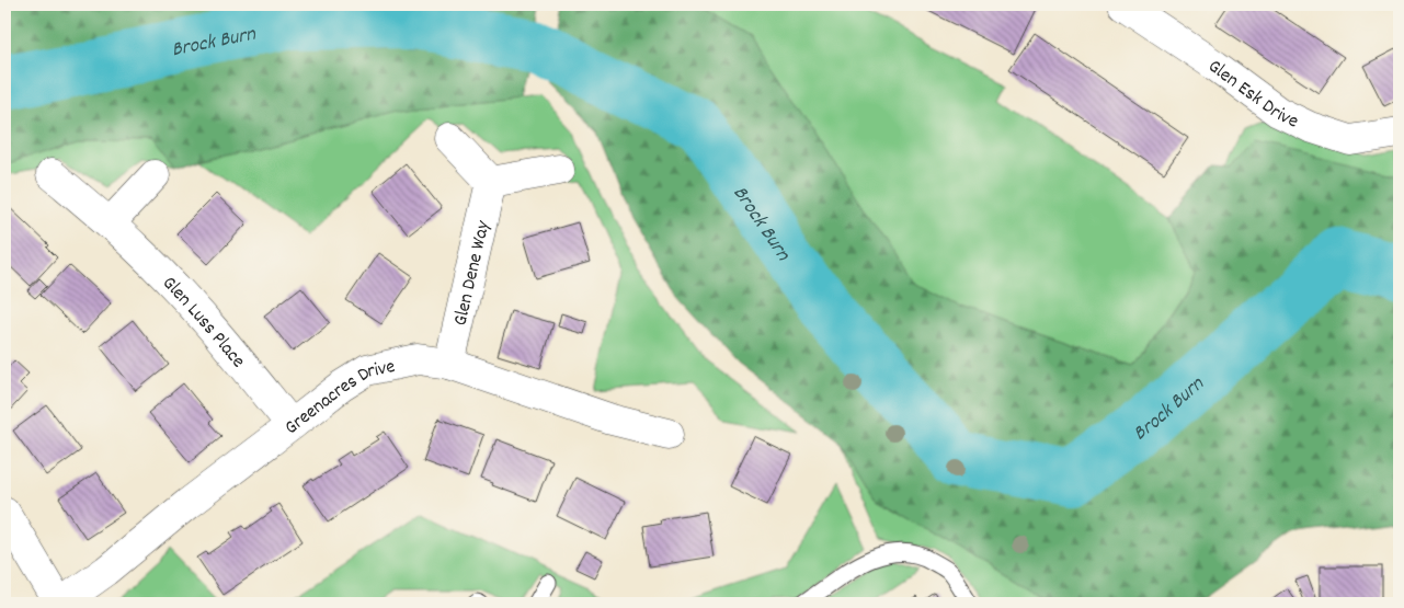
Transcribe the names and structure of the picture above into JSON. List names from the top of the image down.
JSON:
{
  "streets": {
    "street": [
      "Glen Esk Drive",
      "Glen Dene Way",
      "Glen Luss Place",
      "Greenacres Drive"
    ]
  },
  "crossings": [
    ["Glen Dene Way", "Greenacres Drive"],
    ["Glen Luss Place", "Greenacres Drive"]
  ],
  "water": ["Brock Burn"]
}
